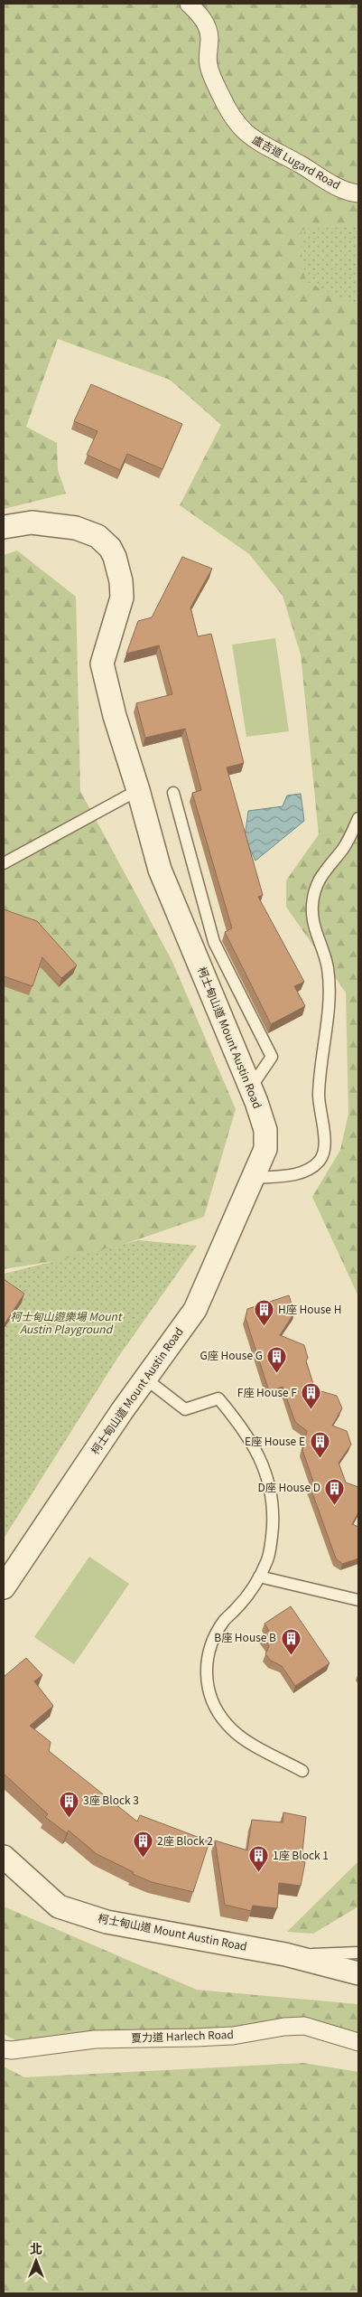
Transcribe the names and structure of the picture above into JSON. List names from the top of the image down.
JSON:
{
  "streets": {
    "street": ["盧吉道 Lugard Road", "柯士甸山道 Mount Austin Road", "夏力道 Harlech Road"]
  },
  "parks": ["柯士甸山遊樂場 Mount Austin Playground"],
  "places": {
    "building": [
      "H座 House H",
      "G座 House G",
      "F座 House F",
      "E座 House E",
      "D座 House D",
      "B座 House B",
      "3座 Block 3",
      "2座 Block 2",
      "1座 Block 1"
    ]
  },
  "north": "top"
}
